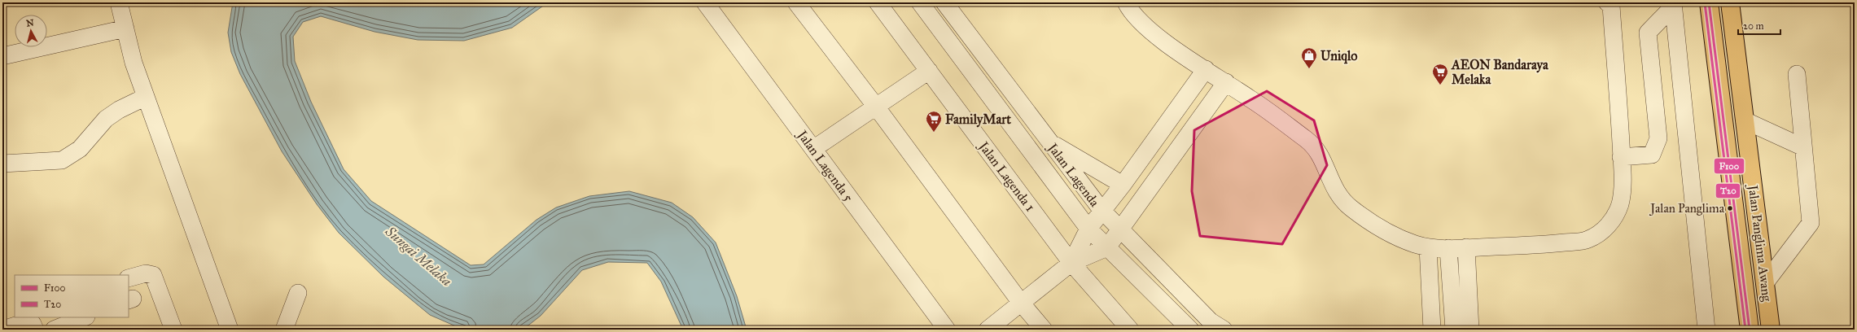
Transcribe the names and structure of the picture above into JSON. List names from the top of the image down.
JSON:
{
  "streets": {
    "main road": ["Jalan Panglima Awang"],
    "street": ["Jalan Lagenda 5", "Jalan Lagenda", "Jalan Lagenda 1"]
  },
  "water": ["Sungai Melaka"],
  "places": {
    "shop": ["Uniqlo"],
    "supermarket": ["AEON Bandaraya Melaka", "FamilyMart"],
    "other": ["Jalan Panglima"]
  },
  "lines": ["transit line F100", "transit line T20"],
  "legend": ["F100", "T20"],
  "scale_bar": "20 m",
  "north": "top"
}
